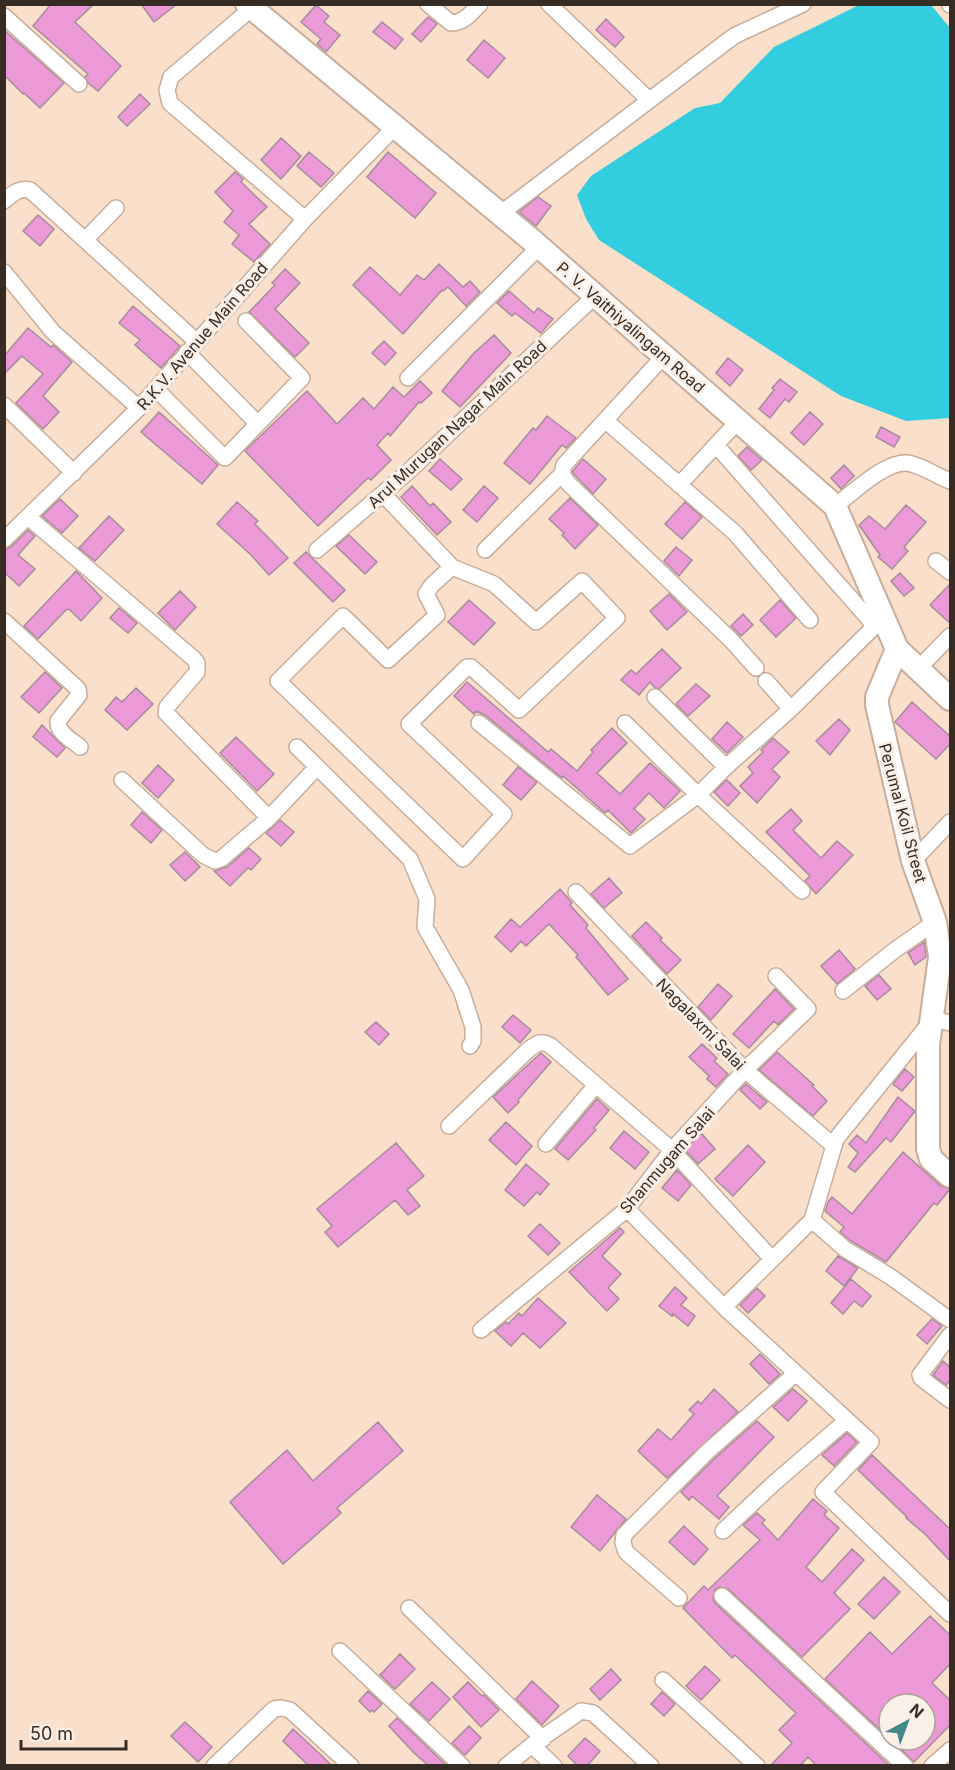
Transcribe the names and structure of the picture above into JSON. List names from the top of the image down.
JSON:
{
  "streets": {
    "street": [
      "P. V. Vaithiyalingam Road",
      "R.K.V. Avenue Main Road",
      "Arul Murugan Nagar Main Road",
      "Perumal Koil Street",
      "Nagalaxmi Salai",
      "Shanmugam Salai"
    ]
  },
  "crossings": [
    ["P. V. Vaithiyalingam Road", "R.K.V. Avenue Main Road"],
    ["P. V. Vaithiyalingam Road", "Arul Murugan Nagar Main Road"],
    ["P. V. Vaithiyalingam Road", "Perumal Koil Street"],
    ["Nagalaxmi Salai", "Shanmugam Salai"]
  ],
  "scale_bar": "50 m",
  "north": "top right"
}
